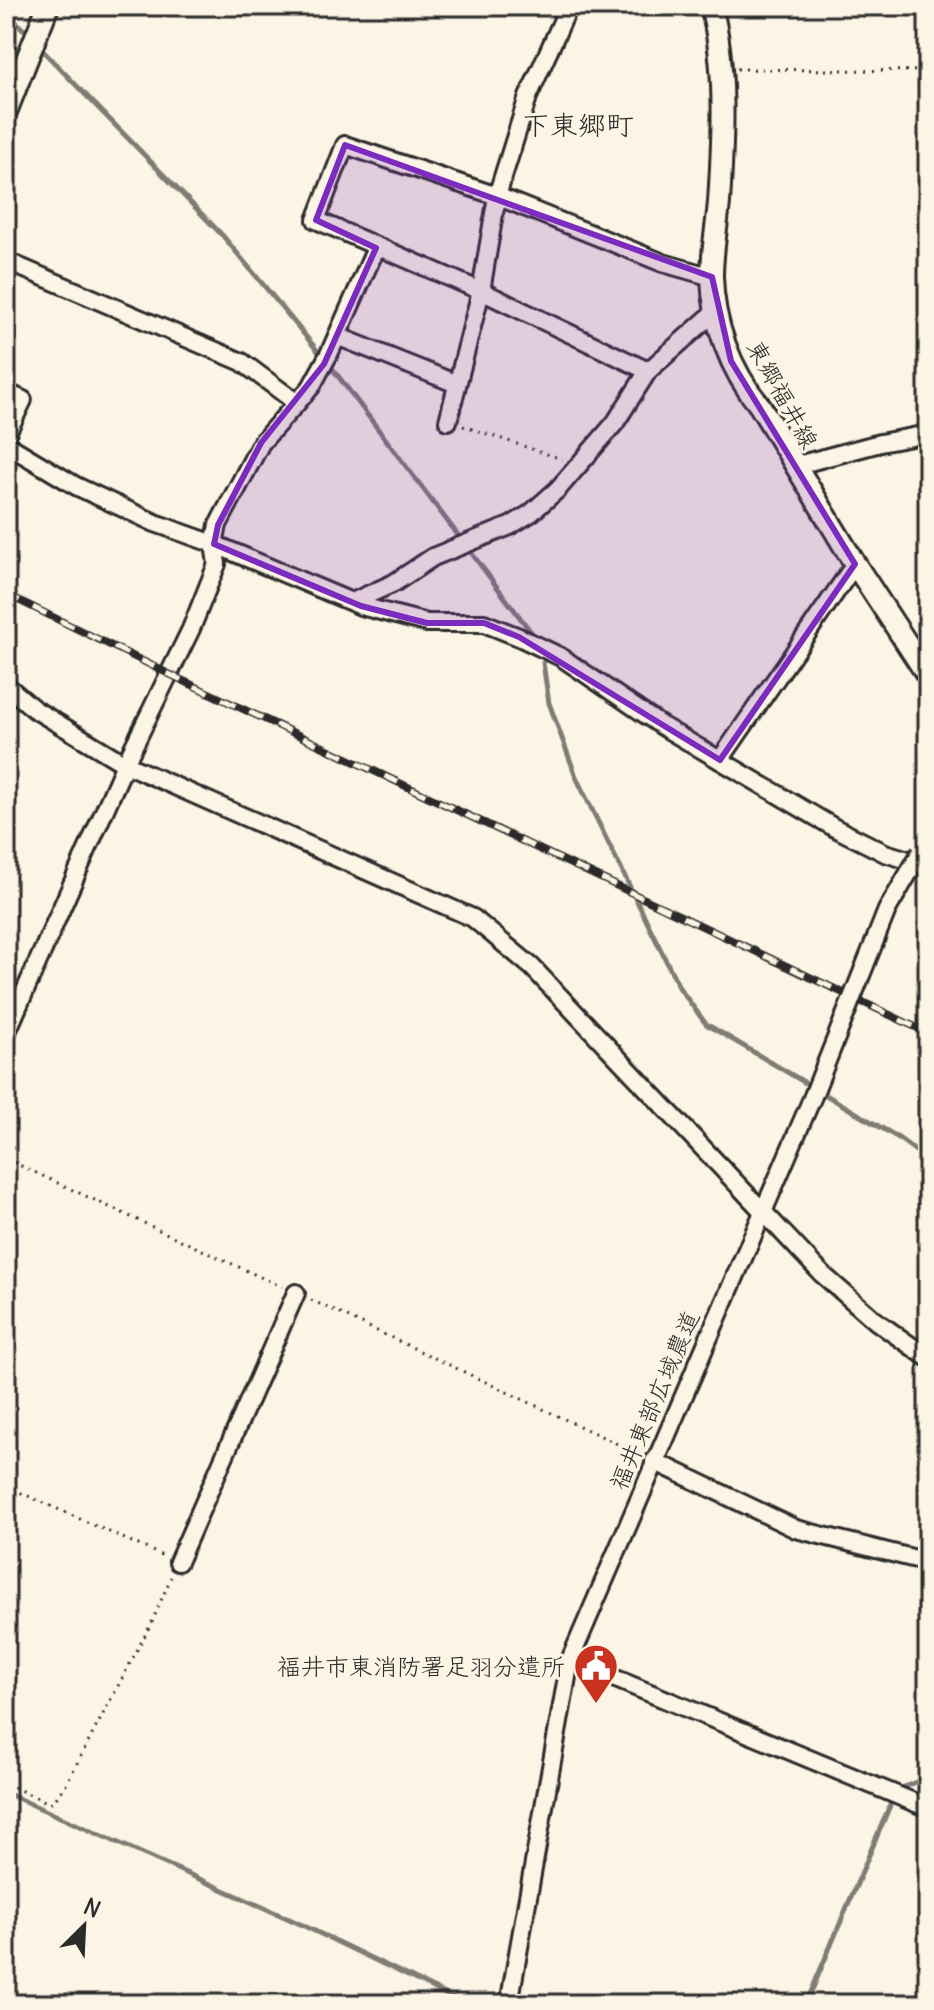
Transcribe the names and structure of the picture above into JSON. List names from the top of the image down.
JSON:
{
  "streets": {
    "main road": ["東郷福井線"],
    "street": ["福井東部広域農道"]
  },
  "districts": ["下東郷町"],
  "places": {
    "public building": ["福井市東消防署足羽分遣所"]
  },
  "north": "top right"
}
